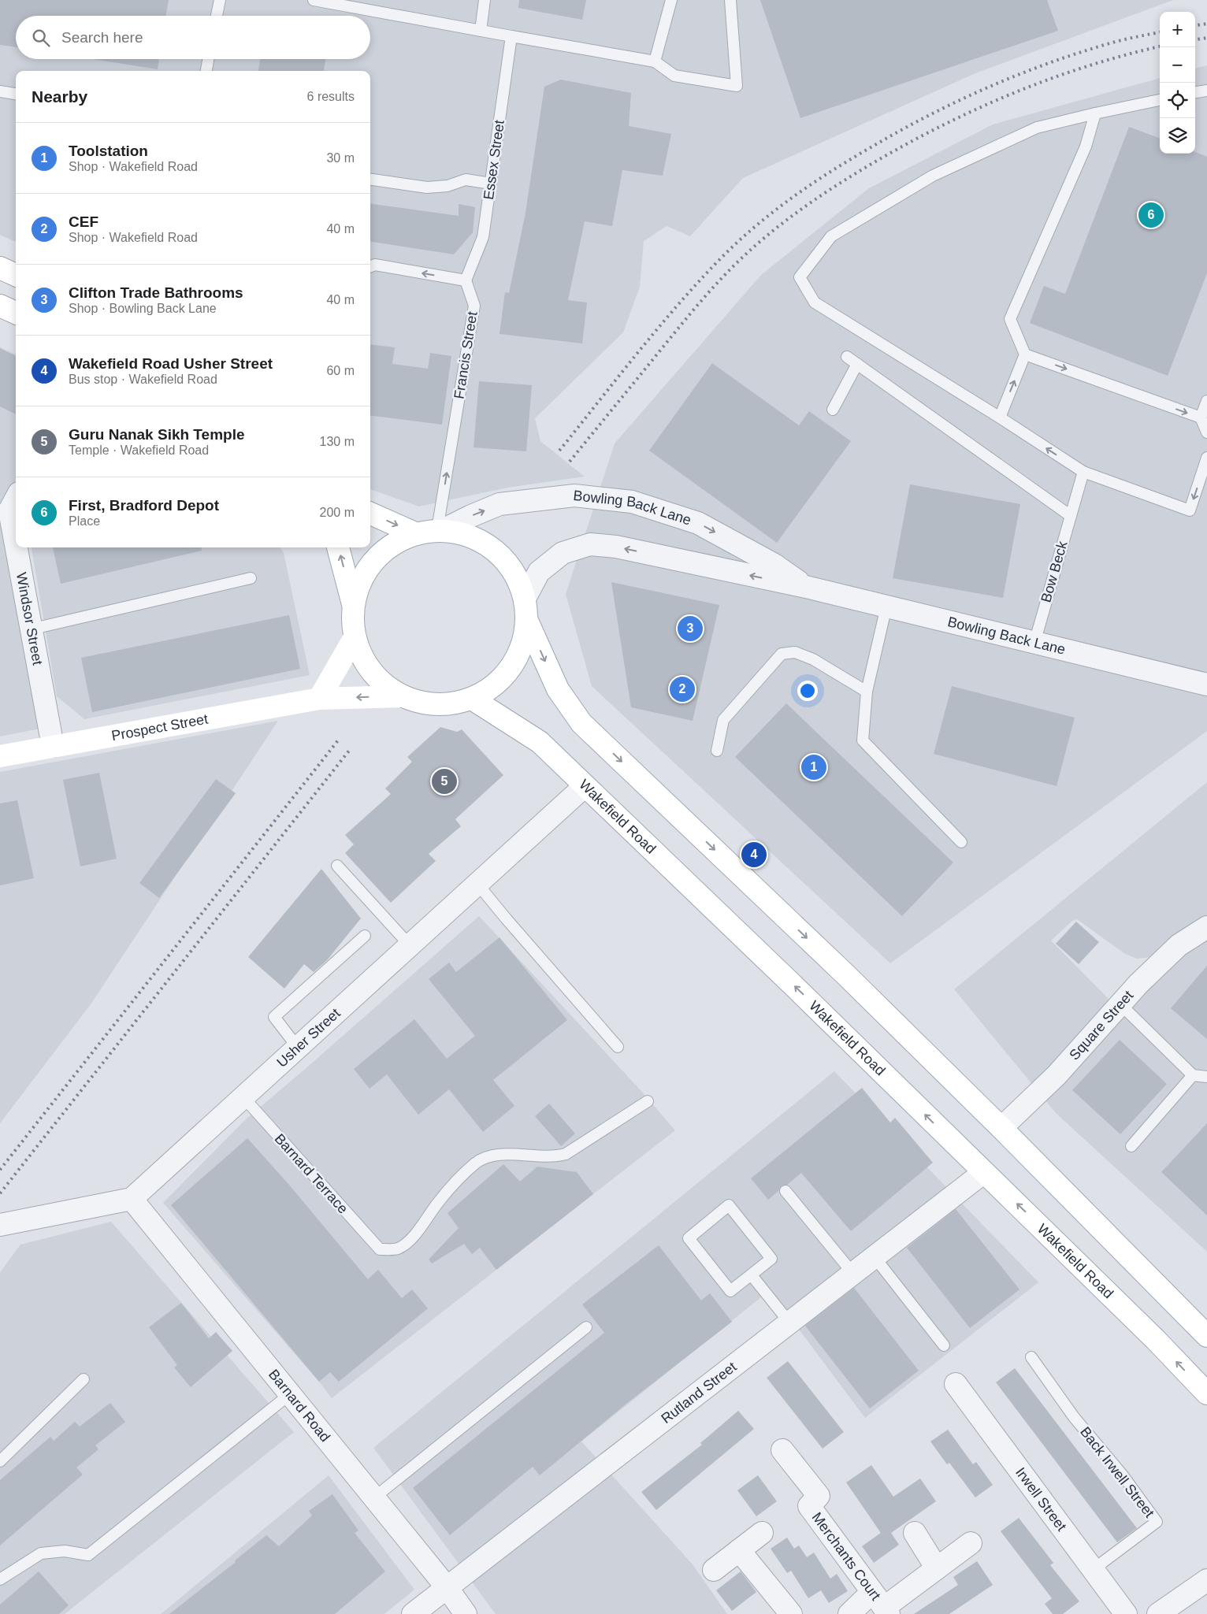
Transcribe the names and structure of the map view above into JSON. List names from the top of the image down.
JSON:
{
  "streets": {
    "main road": ["Prospect Street", "Wakefield Road"],
    "street": [
      "Bowling Back Lane",
      "Windsor Street",
      "Square Street",
      "Usher Street",
      "Rutland Street",
      "Barnard Road",
      "Irwell Street",
      "Merchants Court"
    ],
    "lane": [
      "Essex Street",
      "Francis Street",
      "Bow Beck",
      "Barnard Terrace",
      "Back Irwell Street"
    ]
  },
  "crossings": [
    ["Essex Street", "Francis Street"],
    ["Francis Street", "Bowling Back Lane"],
    ["Bowling Back Lane", "Bow Beck"],
    ["Windsor Street", "Prospect Street"],
    ["Wakefield Road", "Usher Street"],
    ["Wakefield Road", "Rutland Street"],
    ["Usher Street", "Barnard Terrace"],
    ["Usher Street", "Barnard Road"],
    ["Rutland Street", "Barnard Road"],
    ["Back Irwell Street", "Irwell Street"]
  ],
  "one_way": ["Francis Street"],
  "page": {
    "map_buttons": ["+", "−"],
    "search": "Search here",
    "heading": ["Nearby", "6 results"],
    "list": [
      {
        "mark": "1",
        "name": "Toolstation",
        "note": "Shop · Wakefield Road",
        "value": "30 m"
      },
      {
        "mark": "2",
        "name": "CEF",
        "note": "Shop · Wakefield Road",
        "value": "40 m"
      },
      {
        "mark": "3",
        "name": "Clifton Trade Bathrooms",
        "note": "Shop · Bowling Back Lane",
        "value": "40 m"
      },
      {
        "mark": "4",
        "name": "Wakefield Road Usher Street",
        "note": "Bus stop · Wakefield Road",
        "value": "60 m"
      },
      {
        "mark": "5",
        "name": "Guru Nanak Sikh Temple",
        "note": "Temple · Wakefield Road",
        "value": "130 m"
      },
      {
        "mark": "6",
        "name": "First, Bradford Depot",
        "note": "Place",
        "value": "200 m"
      }
    ],
    "pins": [
      "6",
      "3",
      "2",
      "1",
      "5",
      "4"
    ]
  }
}
